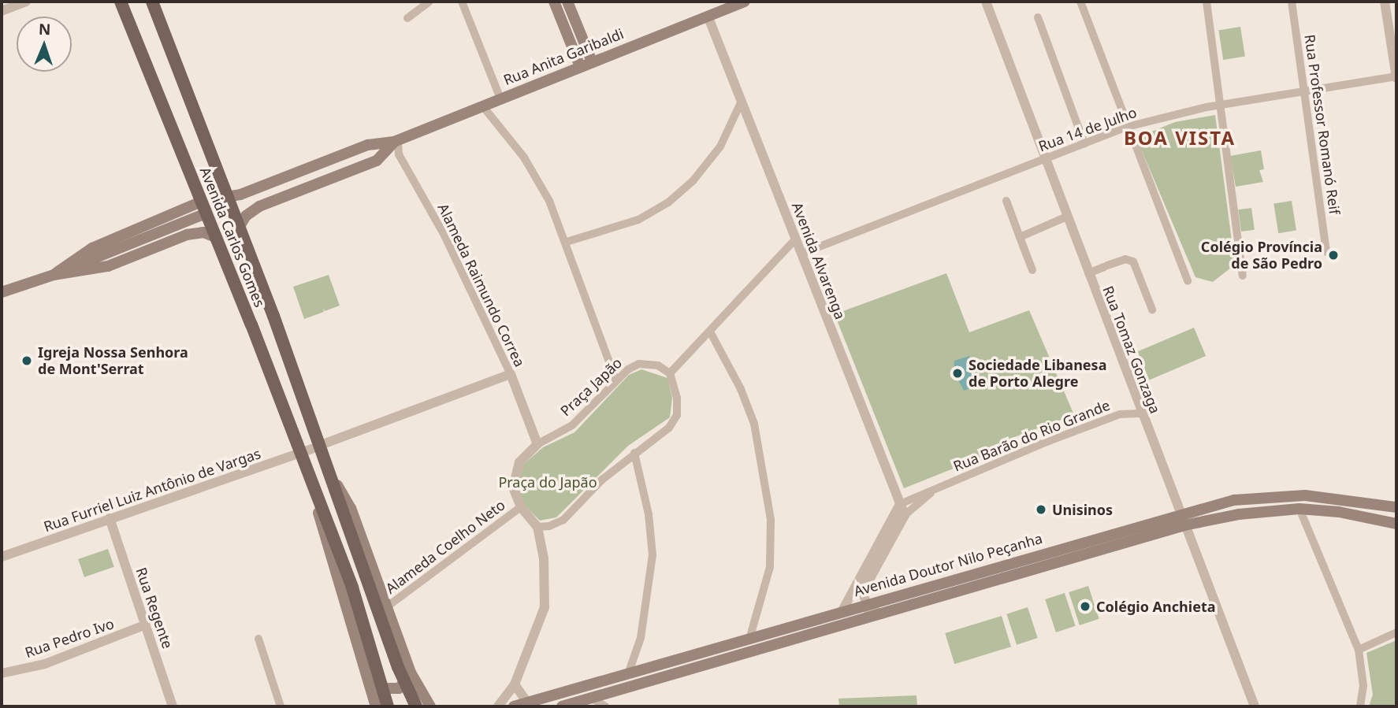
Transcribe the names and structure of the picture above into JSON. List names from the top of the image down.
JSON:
{
  "streets": {
    "main road": ["Rua Anita Garibaldi", "Avenida Carlos Gomes", "Avenida Doutor Nilo Peçanha"],
    "street": [
      "Rua Professor Romanó Reif",
      "Rua 14 de Julho",
      "Avenida Alvarenga",
      "Alameda Raimundo Correa",
      "Rua Tomaz Gonzaga",
      "Praça Japão",
      "Rua Barão do Rio Grande",
      "Rua Furriel Luiz Antônio de Vargas",
      "Alameda Coelho Neto",
      "Rua Regente",
      "Rua Pedro Ivo"
    ]
  },
  "crossings": [
    ["Rua Anita Garibaldi", "Avenida Carlos Gomes"],
    ["Rua Anita Garibaldi", "Avenida Alvarenga"],
    ["Rua Anita Garibaldi", "Alameda Raimundo Correa"],
    ["Rua Professor Romanó Reif", "Rua 14 de Julho"],
    ["Rua 14 de Julho", "Avenida Alvarenga"],
    ["Rua 14 de Julho", "Rua Tomaz Gonzaga"],
    ["Avenida Carlos Gomes", "Rua Furriel Luiz Antônio de Vargas"],
    ["Avenida Carlos Gomes", "Alameda Coelho Neto"],
    ["Avenida Alvarenga", "Rua Barão do Rio Grande"],
    ["Alameda Raimundo Correa", "Praça Japão"],
    ["Alameda Raimundo Correa", "Rua Furriel Luiz Antônio de Vargas"],
    ["Rua Tomaz Gonzaga", "Rua Barão do Rio Grande"],
    ["Rua Tomaz Gonzaga", "Avenida Doutor Nilo Peçanha"],
    ["Praça Japão", "Alameda Coelho Neto"],
    ["Rua Furriel Luiz Antônio de Vargas", "Rua Regente"],
    ["Rua Regente", "Rua Pedro Ivo"]
  ],
  "districts": ["BOA VISTA"],
  "parks": ["Praça do Japão"],
  "places": [
    "Colégio Província de São Pedro",
    "Igreja Nossa Senhora de Mont'Serrat",
    "Sociedade Libanesa de Porto Alegre",
    "Unisinos",
    "Colégio Anchieta"
  ],
  "north": "top"
}
